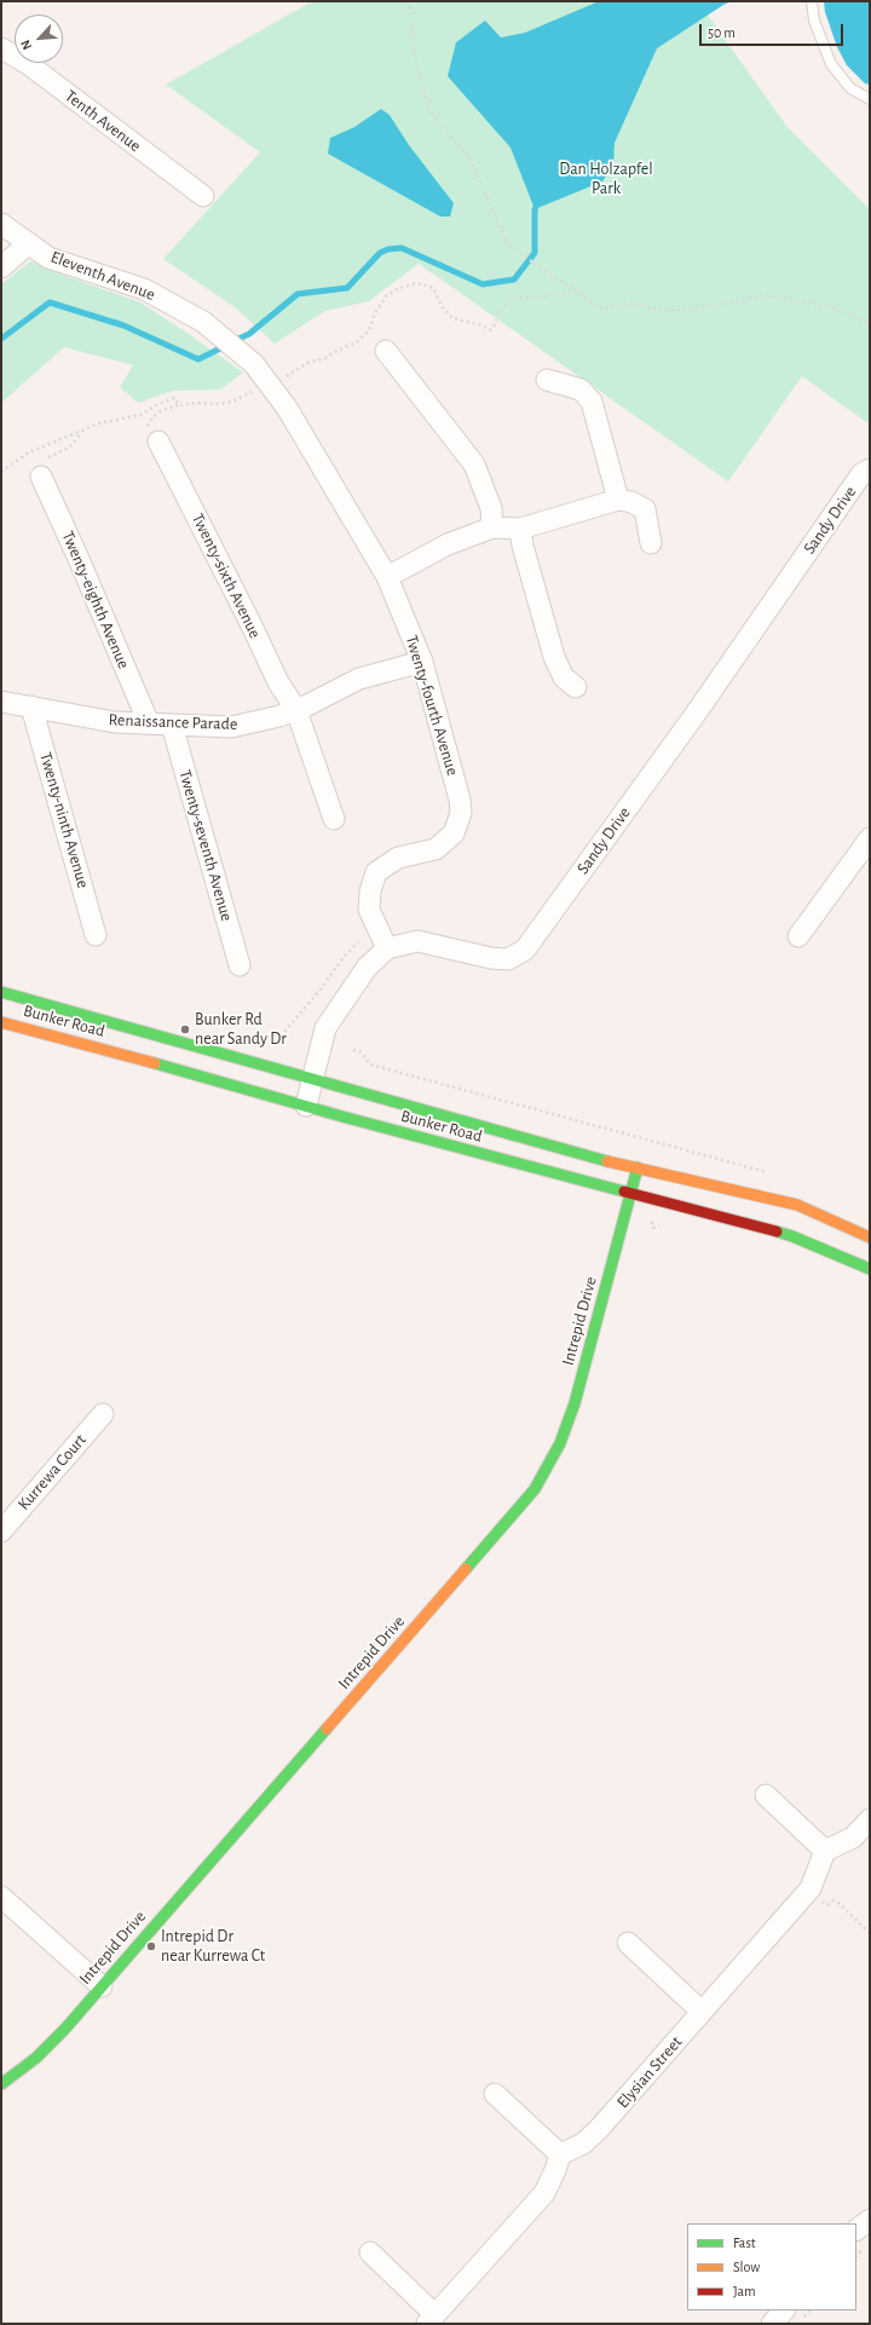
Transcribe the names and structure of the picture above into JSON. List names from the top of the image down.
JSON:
{
  "streets": {
    "main road": ["Bunker Road", "Intrepid Drive"],
    "street": [
      "Tenth Avenue",
      "Eleventh Avenue",
      "Sandy Drive",
      "Twenty-sixth Avenue",
      "Twenty-eighth Avenue",
      "Twenty-fourth Avenue",
      "Renaissance Parade",
      "Twenty-ninth Avenue",
      "Twenty-seventh Avenue",
      "Kurrewa Court",
      "Elysian Street"
    ]
  },
  "crossings": [
    ["Eleventh Avenue", "Twenty-fourth Avenue"],
    ["Sandy Drive", "Twenty-fourth Avenue"],
    ["Sandy Drive", "Bunker Road"],
    ["Twenty-sixth Avenue", "Renaissance Parade"],
    ["Twenty-eighth Avenue", "Renaissance Parade"],
    ["Twenty-fourth Avenue", "Renaissance Parade"],
    ["Renaissance Parade", "Twenty-ninth Avenue"],
    ["Renaissance Parade", "Twenty-seventh Avenue"],
    ["Bunker Road", "Intrepid Drive"]
  ],
  "parks": ["Dan Holzapfel Park"],
  "places": ["Bunker Rd near Sandy Dr", "Intrepid Dr near Kurrewa Ct"],
  "legend": ["Fast", "Slow", "Jam"],
  "scale_bar": "50 m",
  "north": "bottom left"
}
